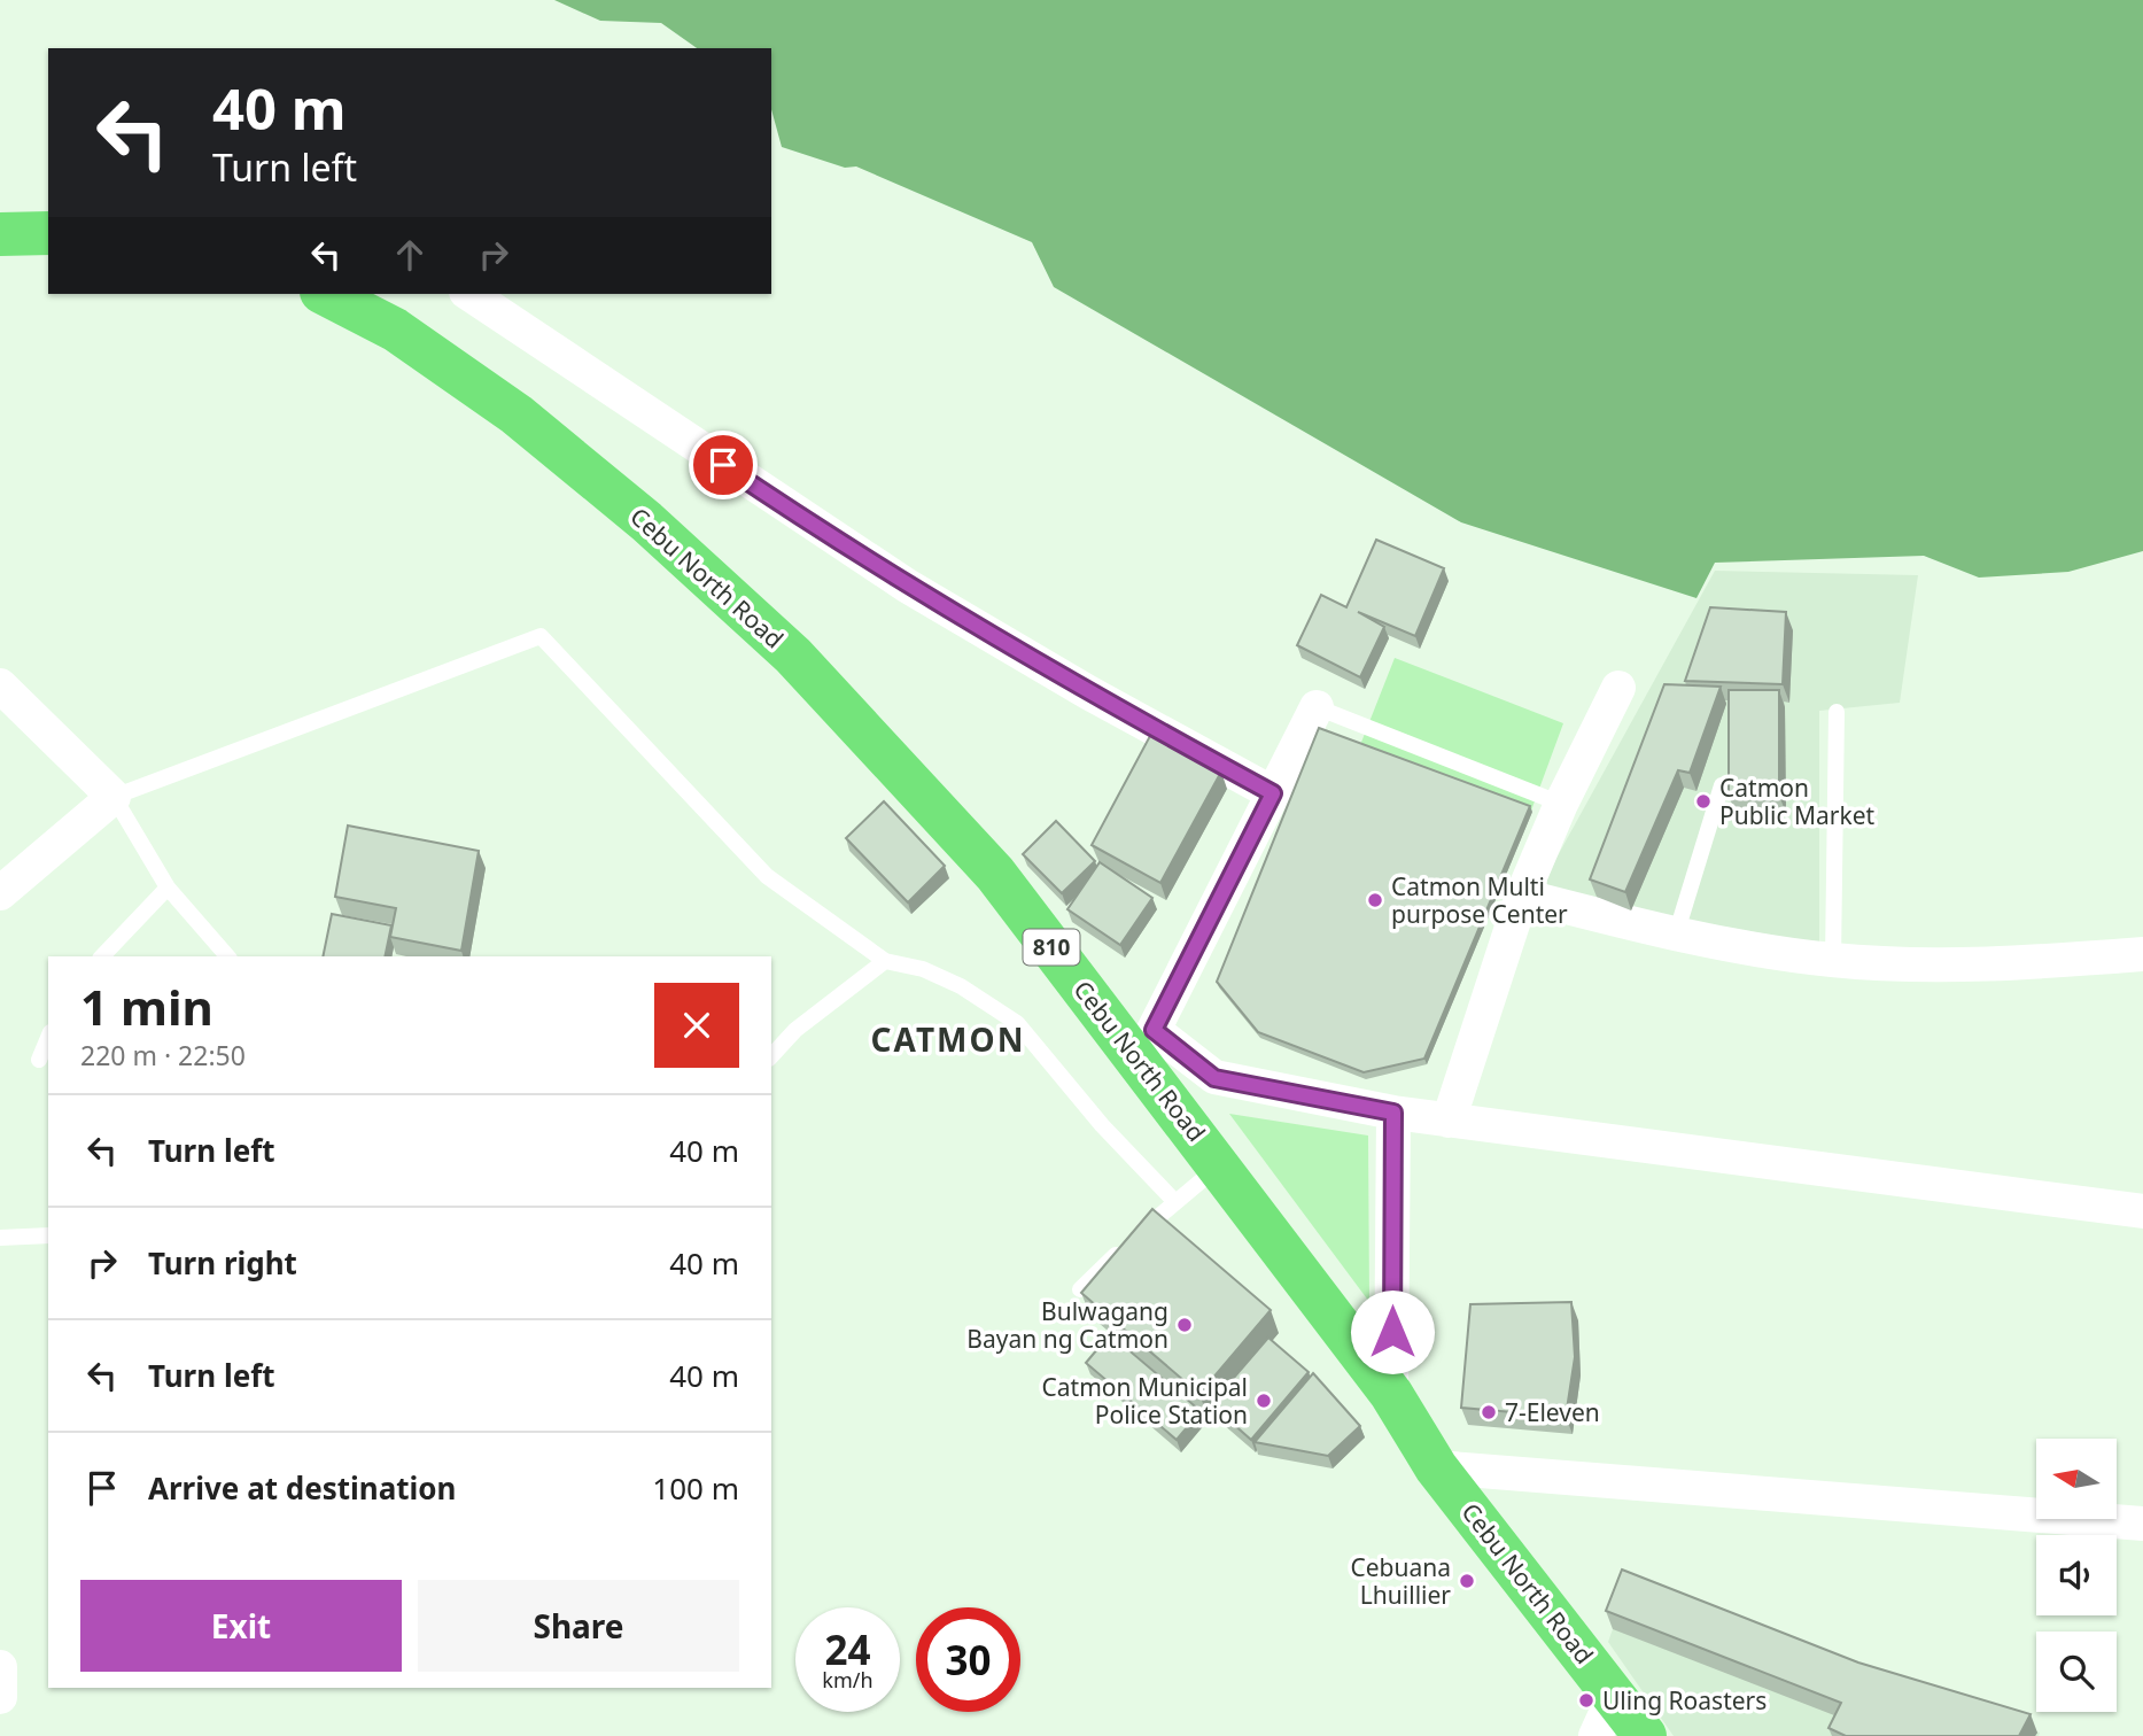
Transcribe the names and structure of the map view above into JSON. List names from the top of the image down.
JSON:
{
  "streets": {
    "highway": ["Cebu North Road", "810"]
  },
  "districts": ["CATMON"],
  "places": [
    "Catmon Public Market",
    "Catmon Multi purpose Center",
    "Bulwagang Bayan ng Catmon",
    "Catmon Municipal Police Station",
    "7-Eleven",
    "Cebuana Lhuillier",
    "Uling Roasters"
  ],
  "north": "left",
  "page": {
    "turn": ["40 m", "Turn left"],
    "heading": ["1 min", "220 m · 22:50"],
    "list": [
      {
        "name": "Turn left",
        "value": "40 m"
      },
      {
        "name": "Turn right",
        "value": "40 m"
      },
      {
        "name": "Turn left",
        "value": "40 m"
      },
      {
        "name": "Arrive at destination",
        "value": "100 m"
      }
    ],
    "buttons": ["Exit", "Share"],
    "speed": "24 km/h",
    "limit": "30"
  }
}
